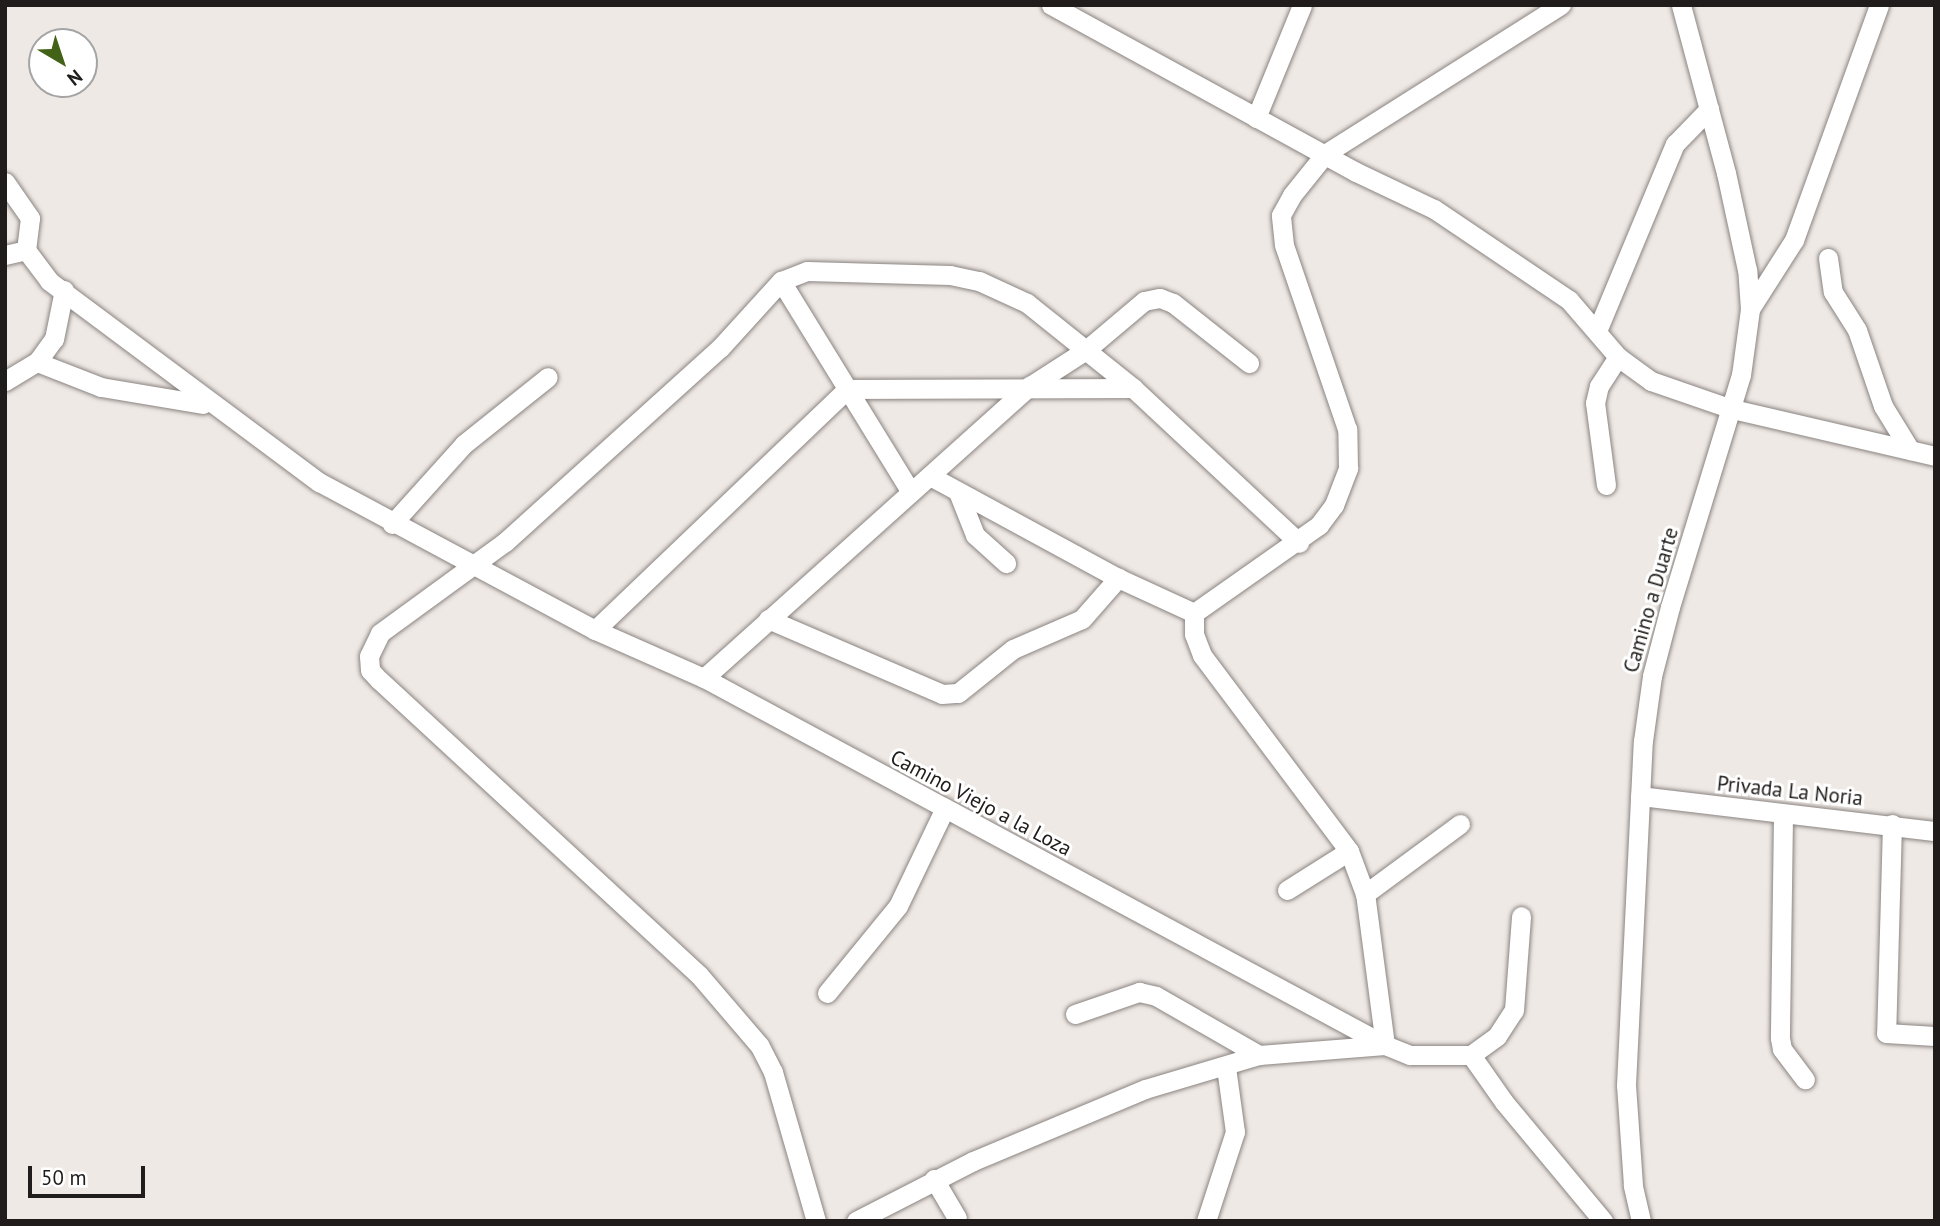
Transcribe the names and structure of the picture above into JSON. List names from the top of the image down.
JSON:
{
  "streets": {
    "street": ["Camino a Duarte", "Privada La Noria", "Camino Viejo a la Loza"]
  },
  "crossings": [
    ["Camino a Duarte", "Privada La Noria"]
  ],
  "scale_bar": "50 m",
  "north": "bottom right"
}
